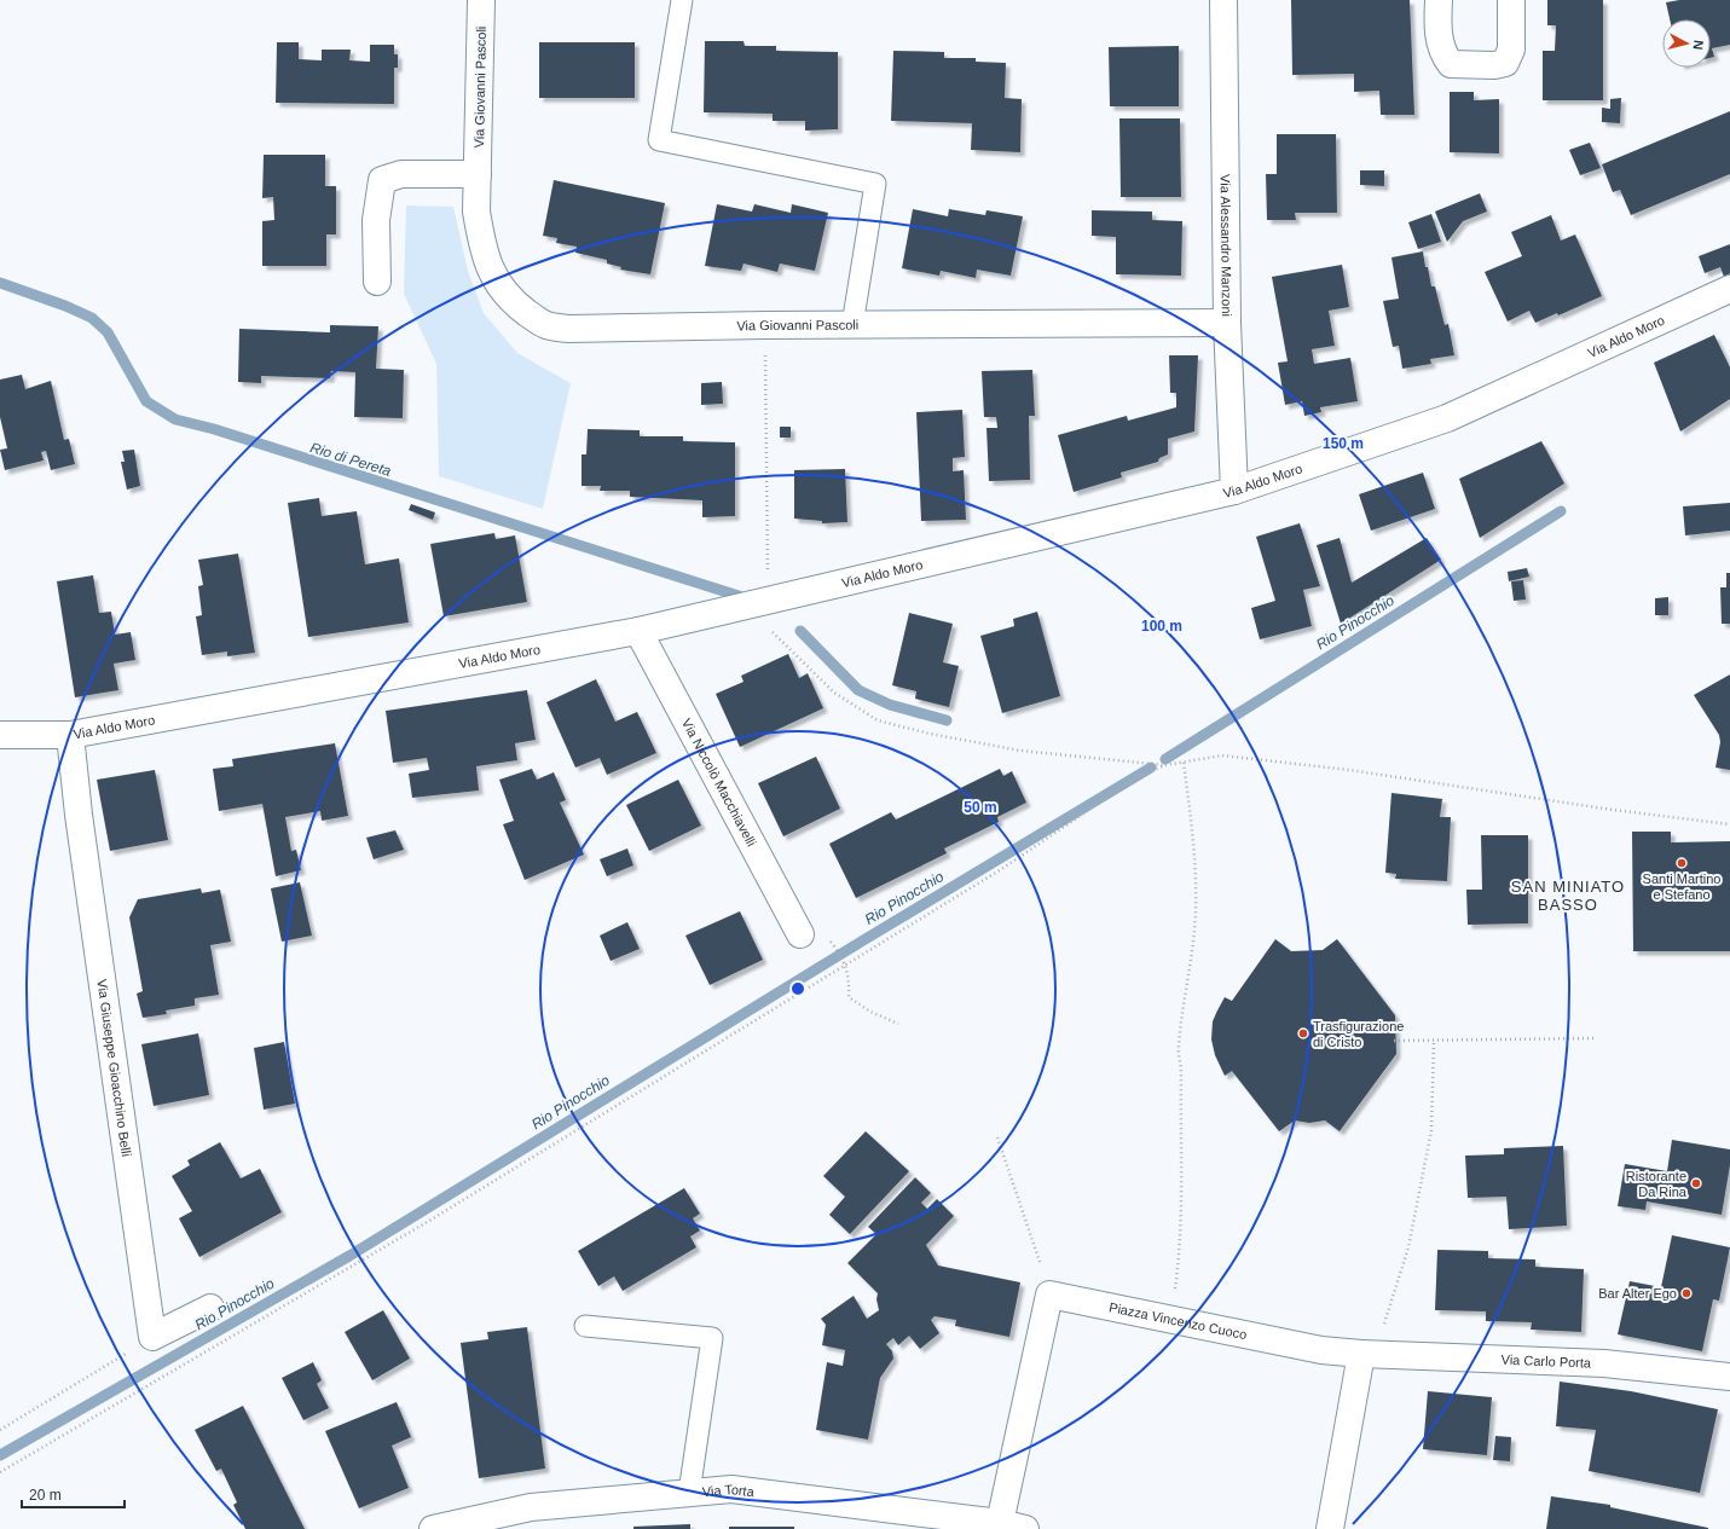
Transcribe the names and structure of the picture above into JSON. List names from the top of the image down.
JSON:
{
  "streets": {
    "street": [
      "Via Giovanni Pascoli",
      "Via Alessandro Manzoni",
      "Via Aldo Moro",
      "Via Niccolò Macchiavelli",
      "Via Giuseppe Gioacchino Belli",
      "Piazza Vincenzo Cuoco",
      "Via Carlo Porta",
      "Via Torta"
    ]
  },
  "crossings": [
    ["Via Giovanni Pascoli", "Via Alessandro Manzoni"],
    ["Via Alessandro Manzoni", "Via Aldo Moro"],
    ["Via Aldo Moro", "Via Niccolò Macchiavelli"],
    ["Via Aldo Moro", "Via Giuseppe Gioacchino Belli"],
    ["Piazza Vincenzo Cuoco", "Via Carlo Porta"]
  ],
  "districts": ["SAN MINIATO BASSO"],
  "water": ["Rio di Pereta", "Rio Pinocchio"],
  "places": [
    "Santi Martino e Stefano",
    "Trasfigurazione di Cristo",
    "Ristorante Da Rina",
    "Bar Alter Ego"
  ],
  "scale_bar": "20 m",
  "north": "right",
  "rings": ["150 m", "100 m", "50 m"]
}
